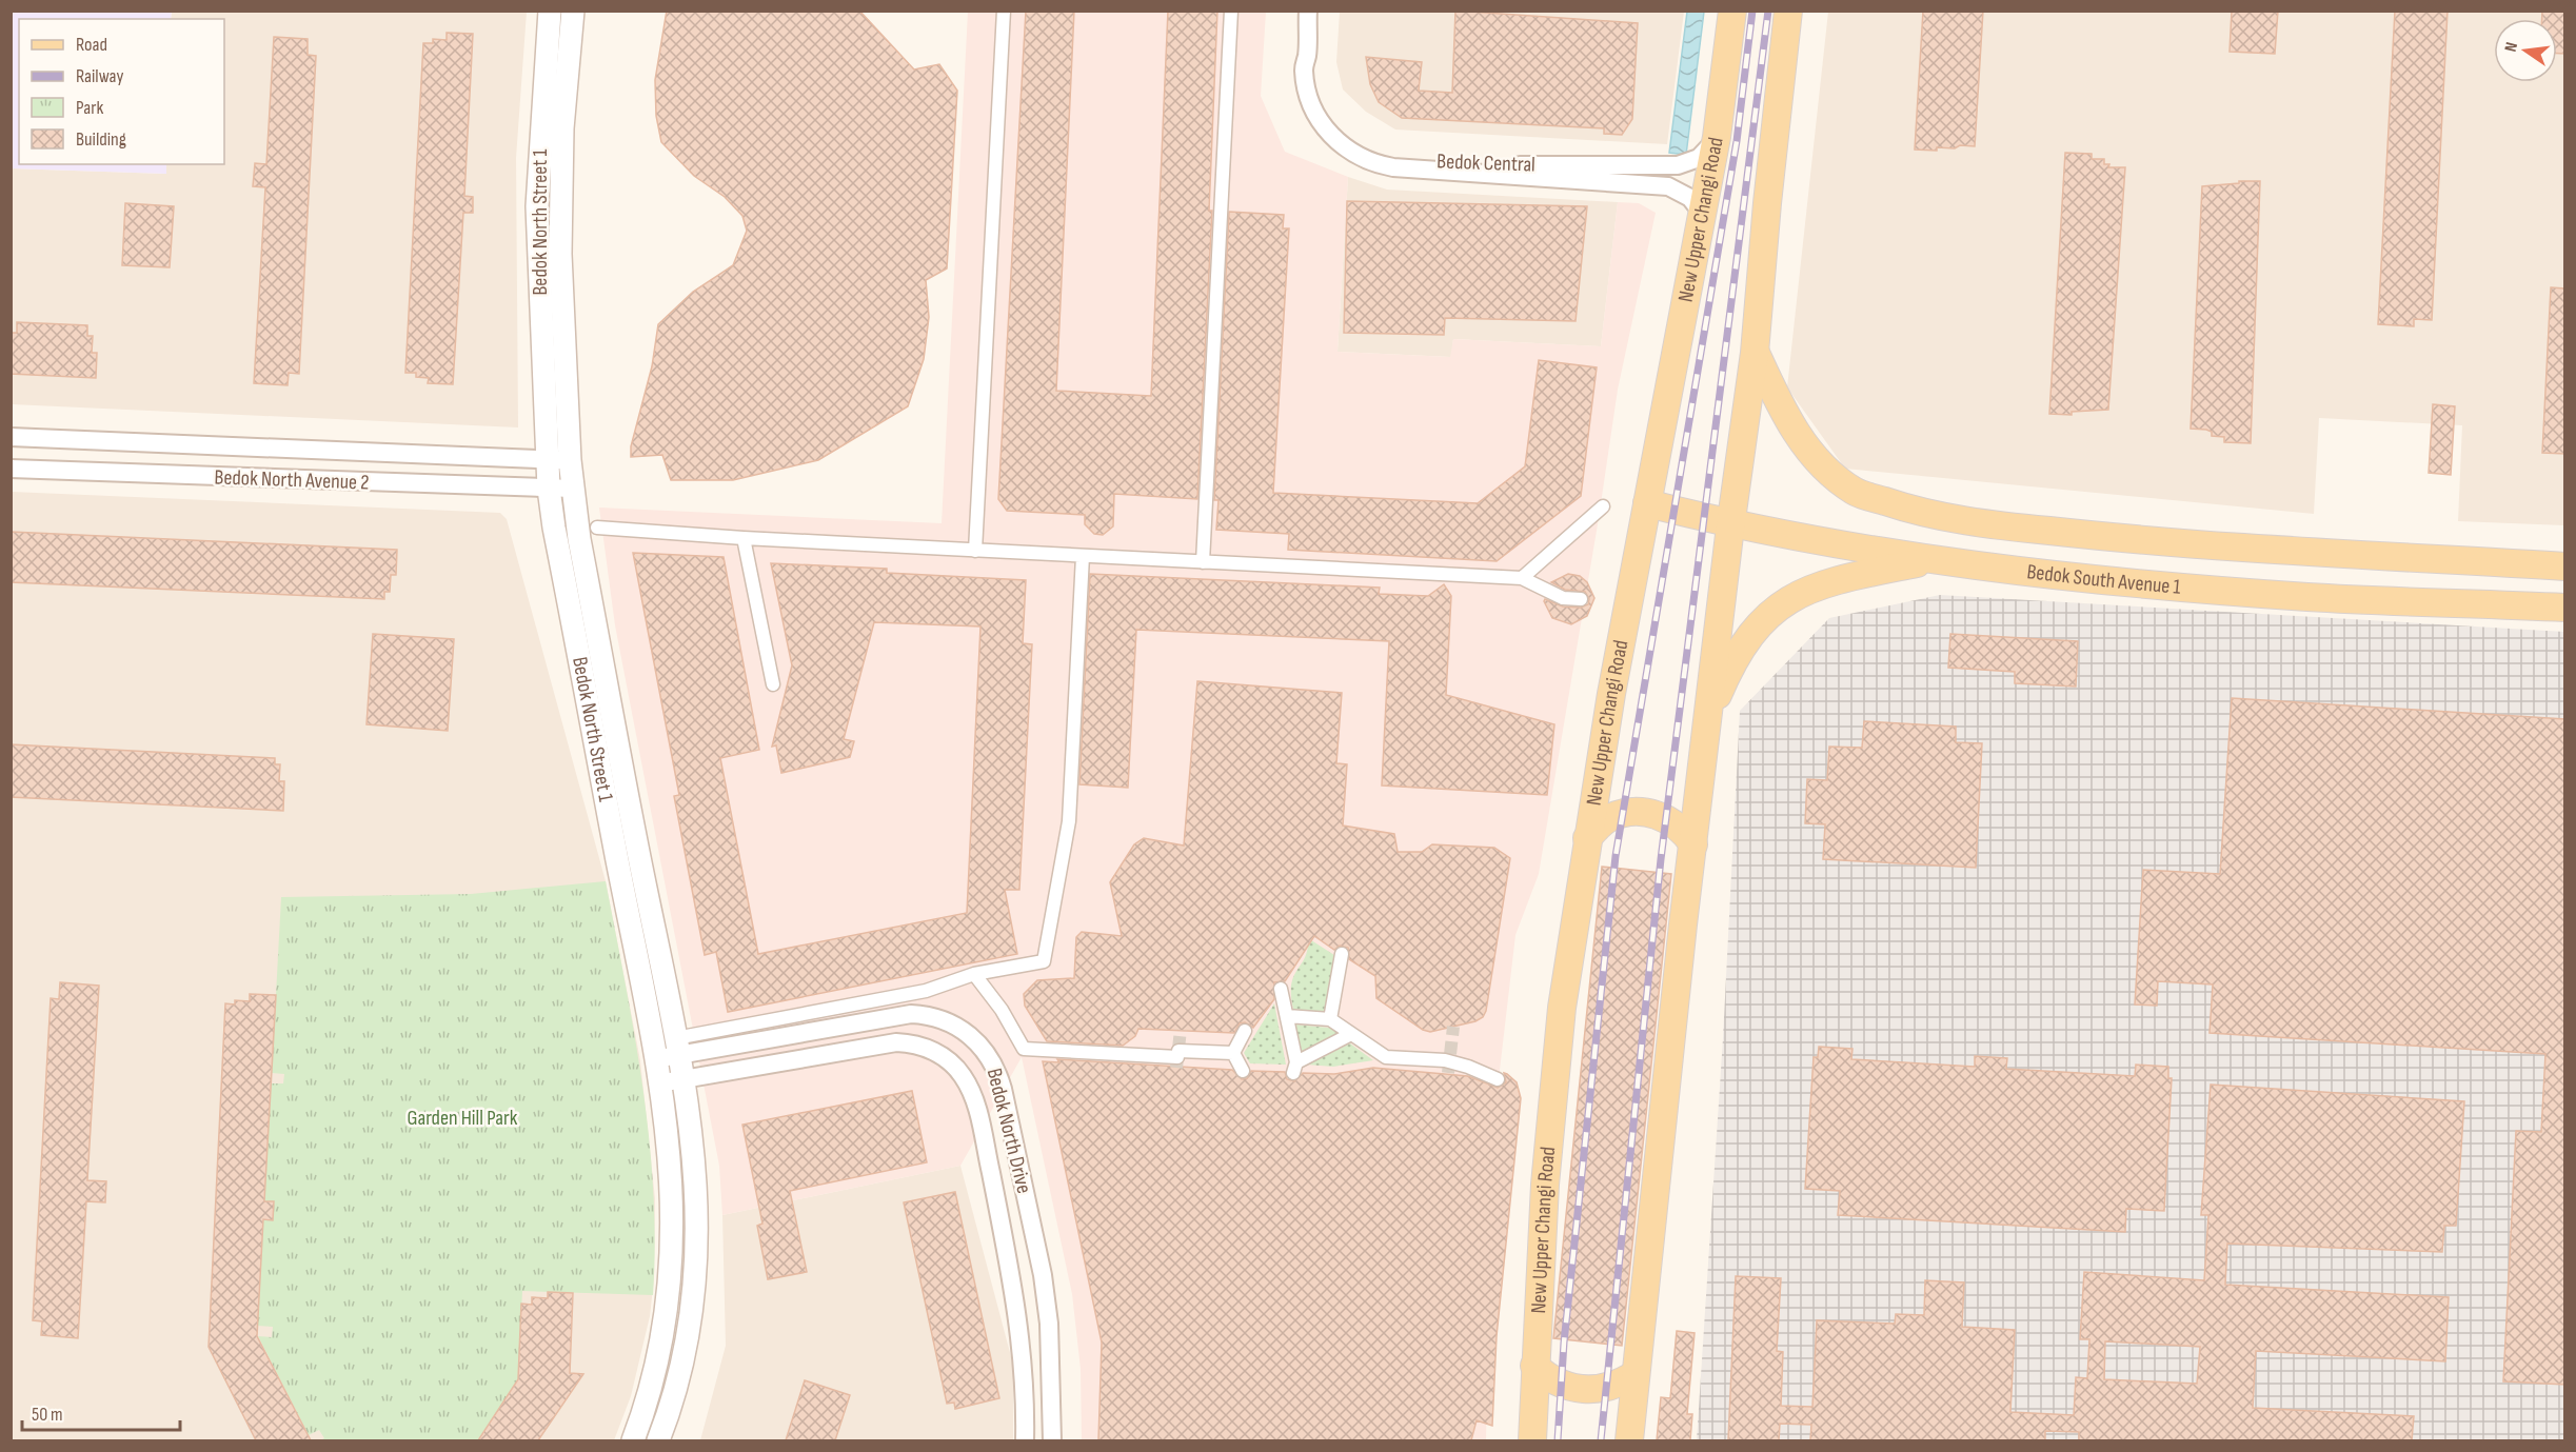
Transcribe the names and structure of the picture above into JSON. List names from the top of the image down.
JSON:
{
  "streets": {
    "main road": ["New Upper Changi Road", "Bedok South Avenue 1"],
    "street": [
      "Bedok Central",
      "Bedok North Street 1",
      "Bedok North Avenue 2",
      "Bedok North Drive"
    ]
  },
  "crossings": [
    ["Bedok Central", "New Upper Changi Road"],
    ["New Upper Changi Road", "Bedok South Avenue 1"],
    ["Bedok North Street 1", "Bedok North Avenue 2"],
    ["Bedok North Street 1", "Bedok North Drive"]
  ],
  "parks": ["Garden Hill Park"],
  "legend": [
    "Road",
    "Railway",
    "Park",
    "Building"
  ],
  "scale_bar": "50 m",
  "north": "left"
}
